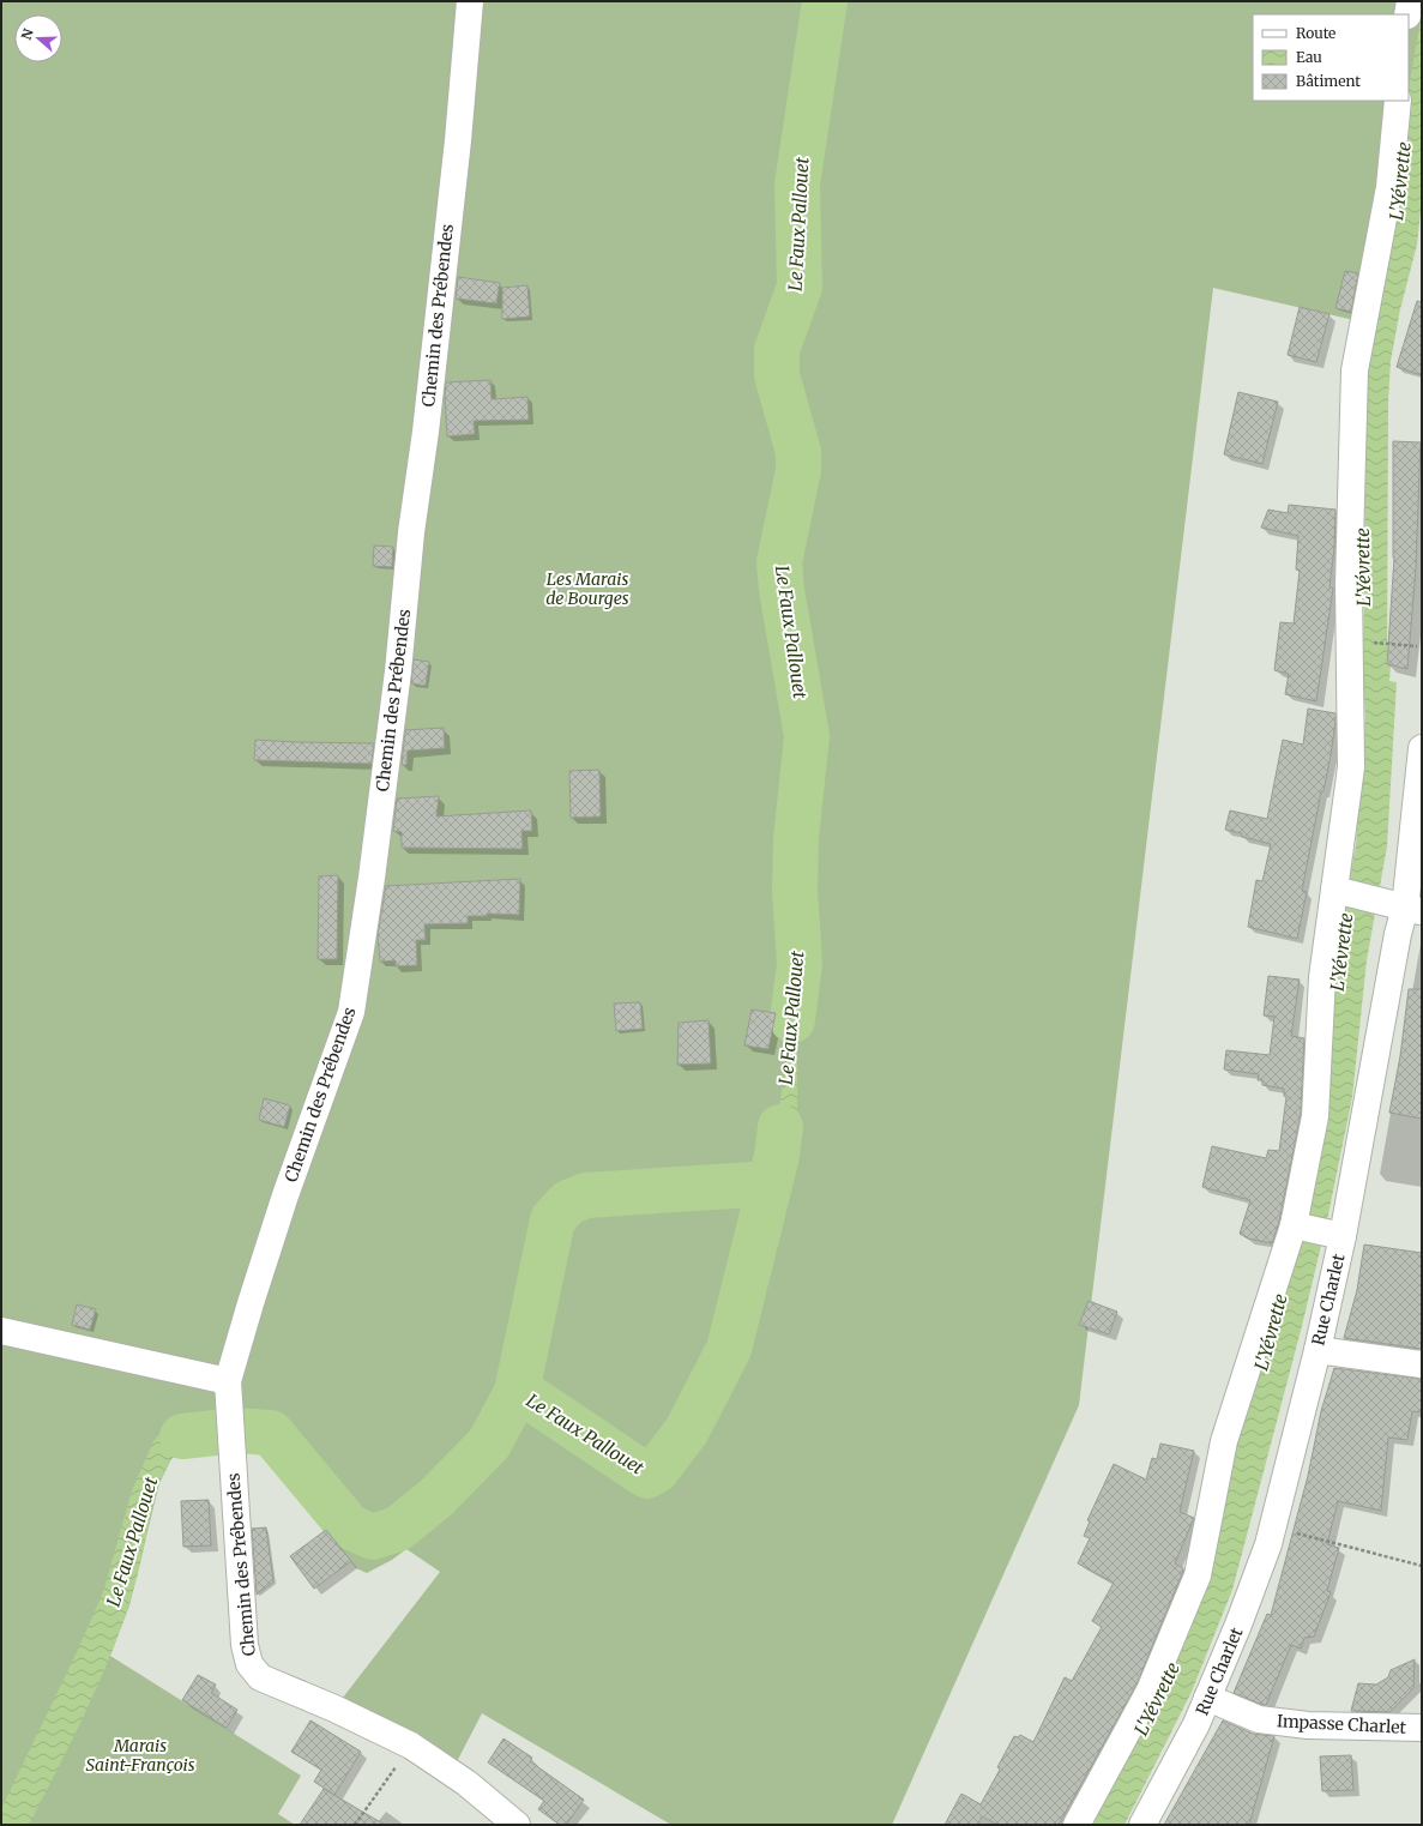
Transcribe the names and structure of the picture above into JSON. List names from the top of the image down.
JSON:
{
  "streets": {
    "street": ["Chemin des Prébendes", "Rue Charlet", "Impasse Charlet"]
  },
  "crossings": [
    ["Rue Charlet", "Impasse Charlet"]
  ],
  "water": ["L'Yévrette", "Le Faux Pallouet"],
  "parks": ["Les Marais de Bourges", "Marais Saint-François"],
  "legend": ["Route", "Eau", "Bâtiment"],
  "north": "left"
}
